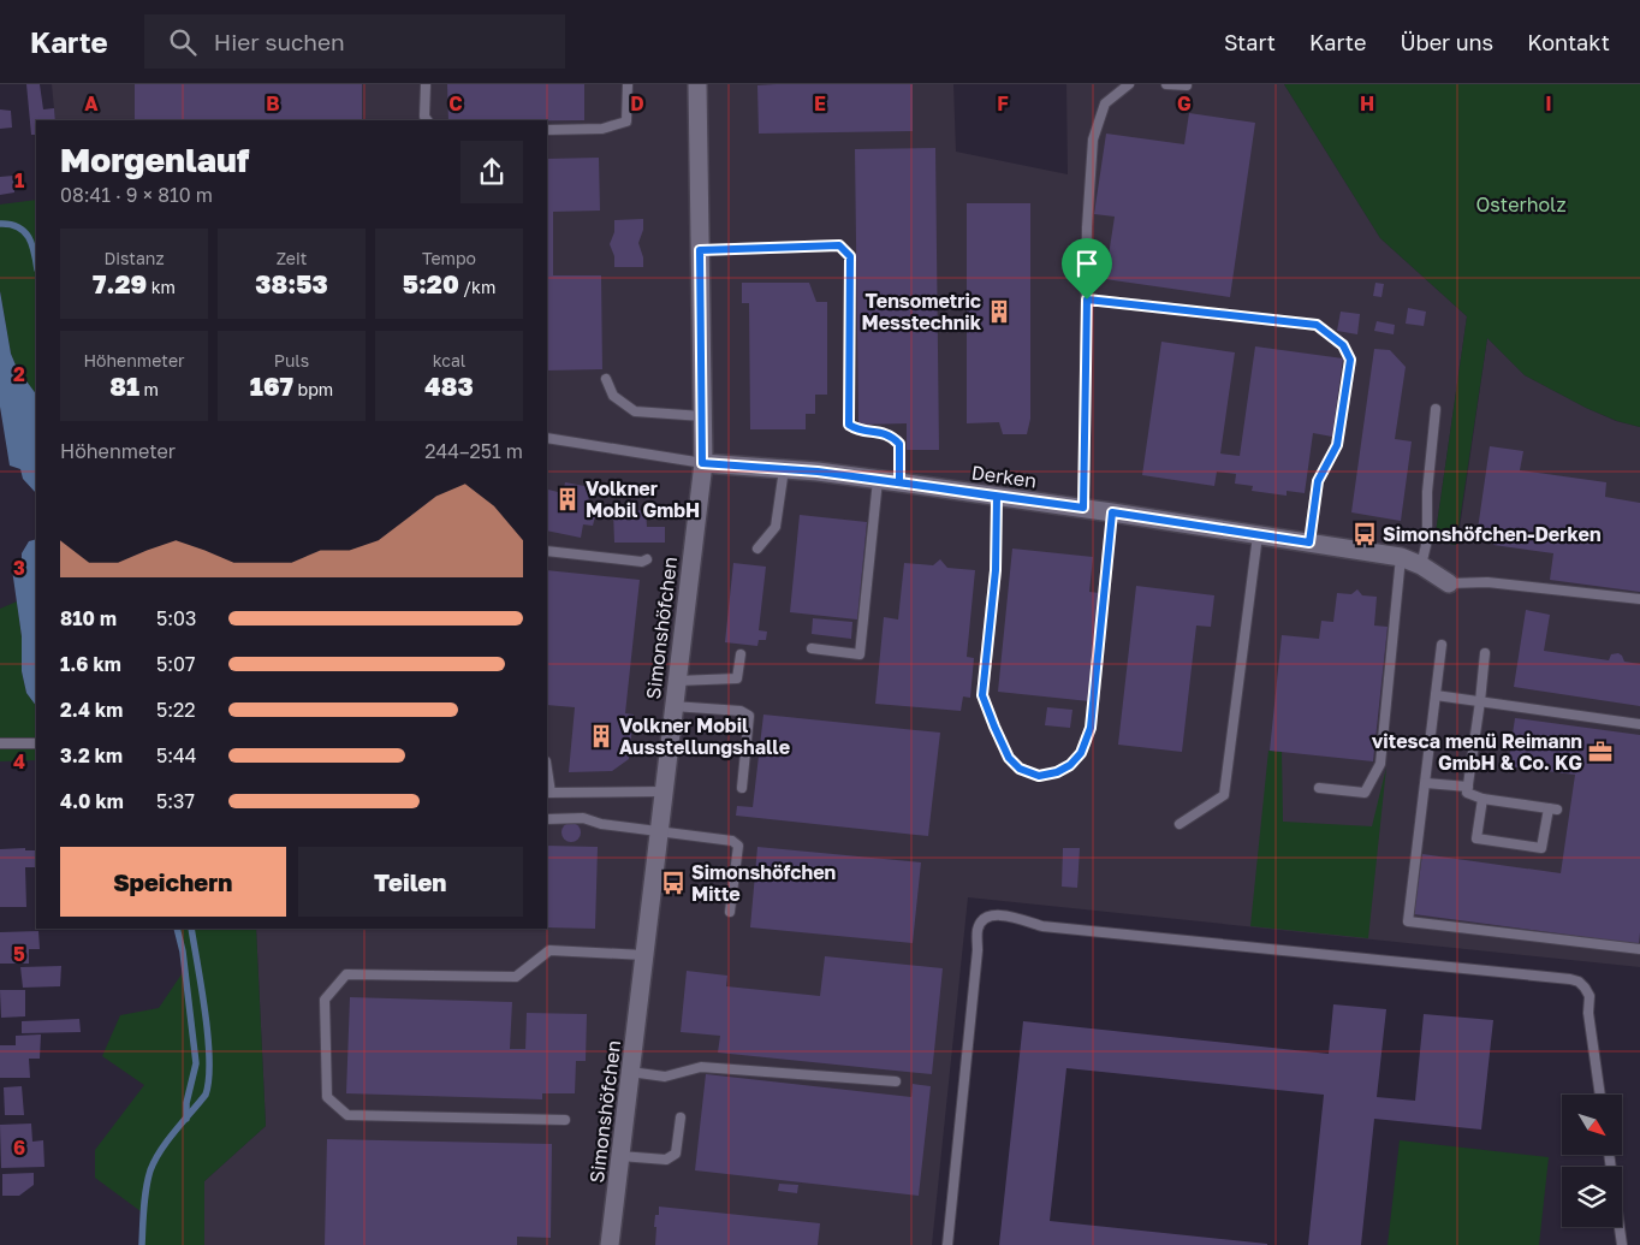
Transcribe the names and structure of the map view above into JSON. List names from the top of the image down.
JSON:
{
  "streets": {
    "street": ["Derken", "Simonshöfchen"]
  },
  "crossings": [
    ["Derken", "Simonshöfchen"]
  ],
  "parks": ["Osterholz"],
  "places": {
    "building": ["Tensometric Messtechnik", "Volkner Mobil GmbH", "Volkner Mobil Ausstellungshalle"],
    "bus stop": ["Simonshöfchen-Derken", "Simonshöfchen Mitte"],
    "office": ["vitesca menü Reimann GmbH & Co. KG"]
  },
  "north": "bottom right",
  "page": {
    "header": "Karte",
    "search": "Hier suchen",
    "nav": [
      "Start",
      "Karte",
      "Über uns",
      "Kontakt"
    ],
    "heading": ["Morgenlauf", "08:41 · 9 × 810 m"],
    "stats": [
      ["Distanz", "7.29 km"],
      ["Zeit", "38:53"],
      ["Tempo", "5:20 /km"],
      ["Höhenmeter", "81 m"],
      ["Puls", "167 bpm"],
      ["kcal", "483"]
    ],
    "chart": ["Höhenmeter", "244–251 m"],
    "list": [
      {
        "name": "810 m",
        "note": "5:03"
      },
      {
        "name": "1.6 km",
        "note": "5:07"
      },
      {
        "name": "2.4 km",
        "note": "5:22"
      },
      {
        "name": "3.2 km",
        "note": "5:44"
      },
      {
        "name": "4.0 km",
        "note": "5:37"
      }
    ],
    "buttons": ["Speichern", "Teilen"]
  },
  "grid": {
    "columns": [
      "A",
      "B",
      "C",
      "D",
      "E",
      "F",
      "G",
      "H",
      "I"
    ],
    "rows": [
      "1",
      "2",
      "3",
      "4",
      "5",
      "6"
    ]
  }
}
